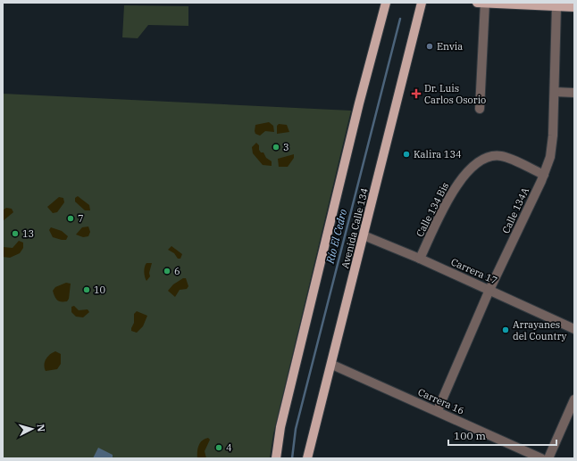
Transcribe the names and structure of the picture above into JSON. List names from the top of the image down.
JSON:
{
  "streets": {
    "main road": ["Avenida Calle 134"],
    "street": [
      "Calle 134 Bis",
      "Calle 134A",
      "Carrera 17",
      "Carrera 16"
    ]
  },
  "crossings": [
    ["Calle 134 Bis", "Calle 134A"],
    ["Calle 134 Bis", "Carrera 17"],
    ["Calle 134A", "Carrera 17"],
    ["Calle 134A", "Carrera 16"],
    ["Avenida Calle 134", "Carrera 17"],
    ["Avenida Calle 134", "Carrera 16"]
  ],
  "water": ["Río El Cedro"],
  "places": {
    "other": [
      "Envia",
      "3",
      "Kalira 134",
      "7",
      "13",
      "6",
      "10",
      "Arrayanes del Country",
      "4"
    ],
    "health": ["Dr. Luis Carlos Osorio"]
  },
  "scale_bar": "100 m",
  "north": "right"
}
